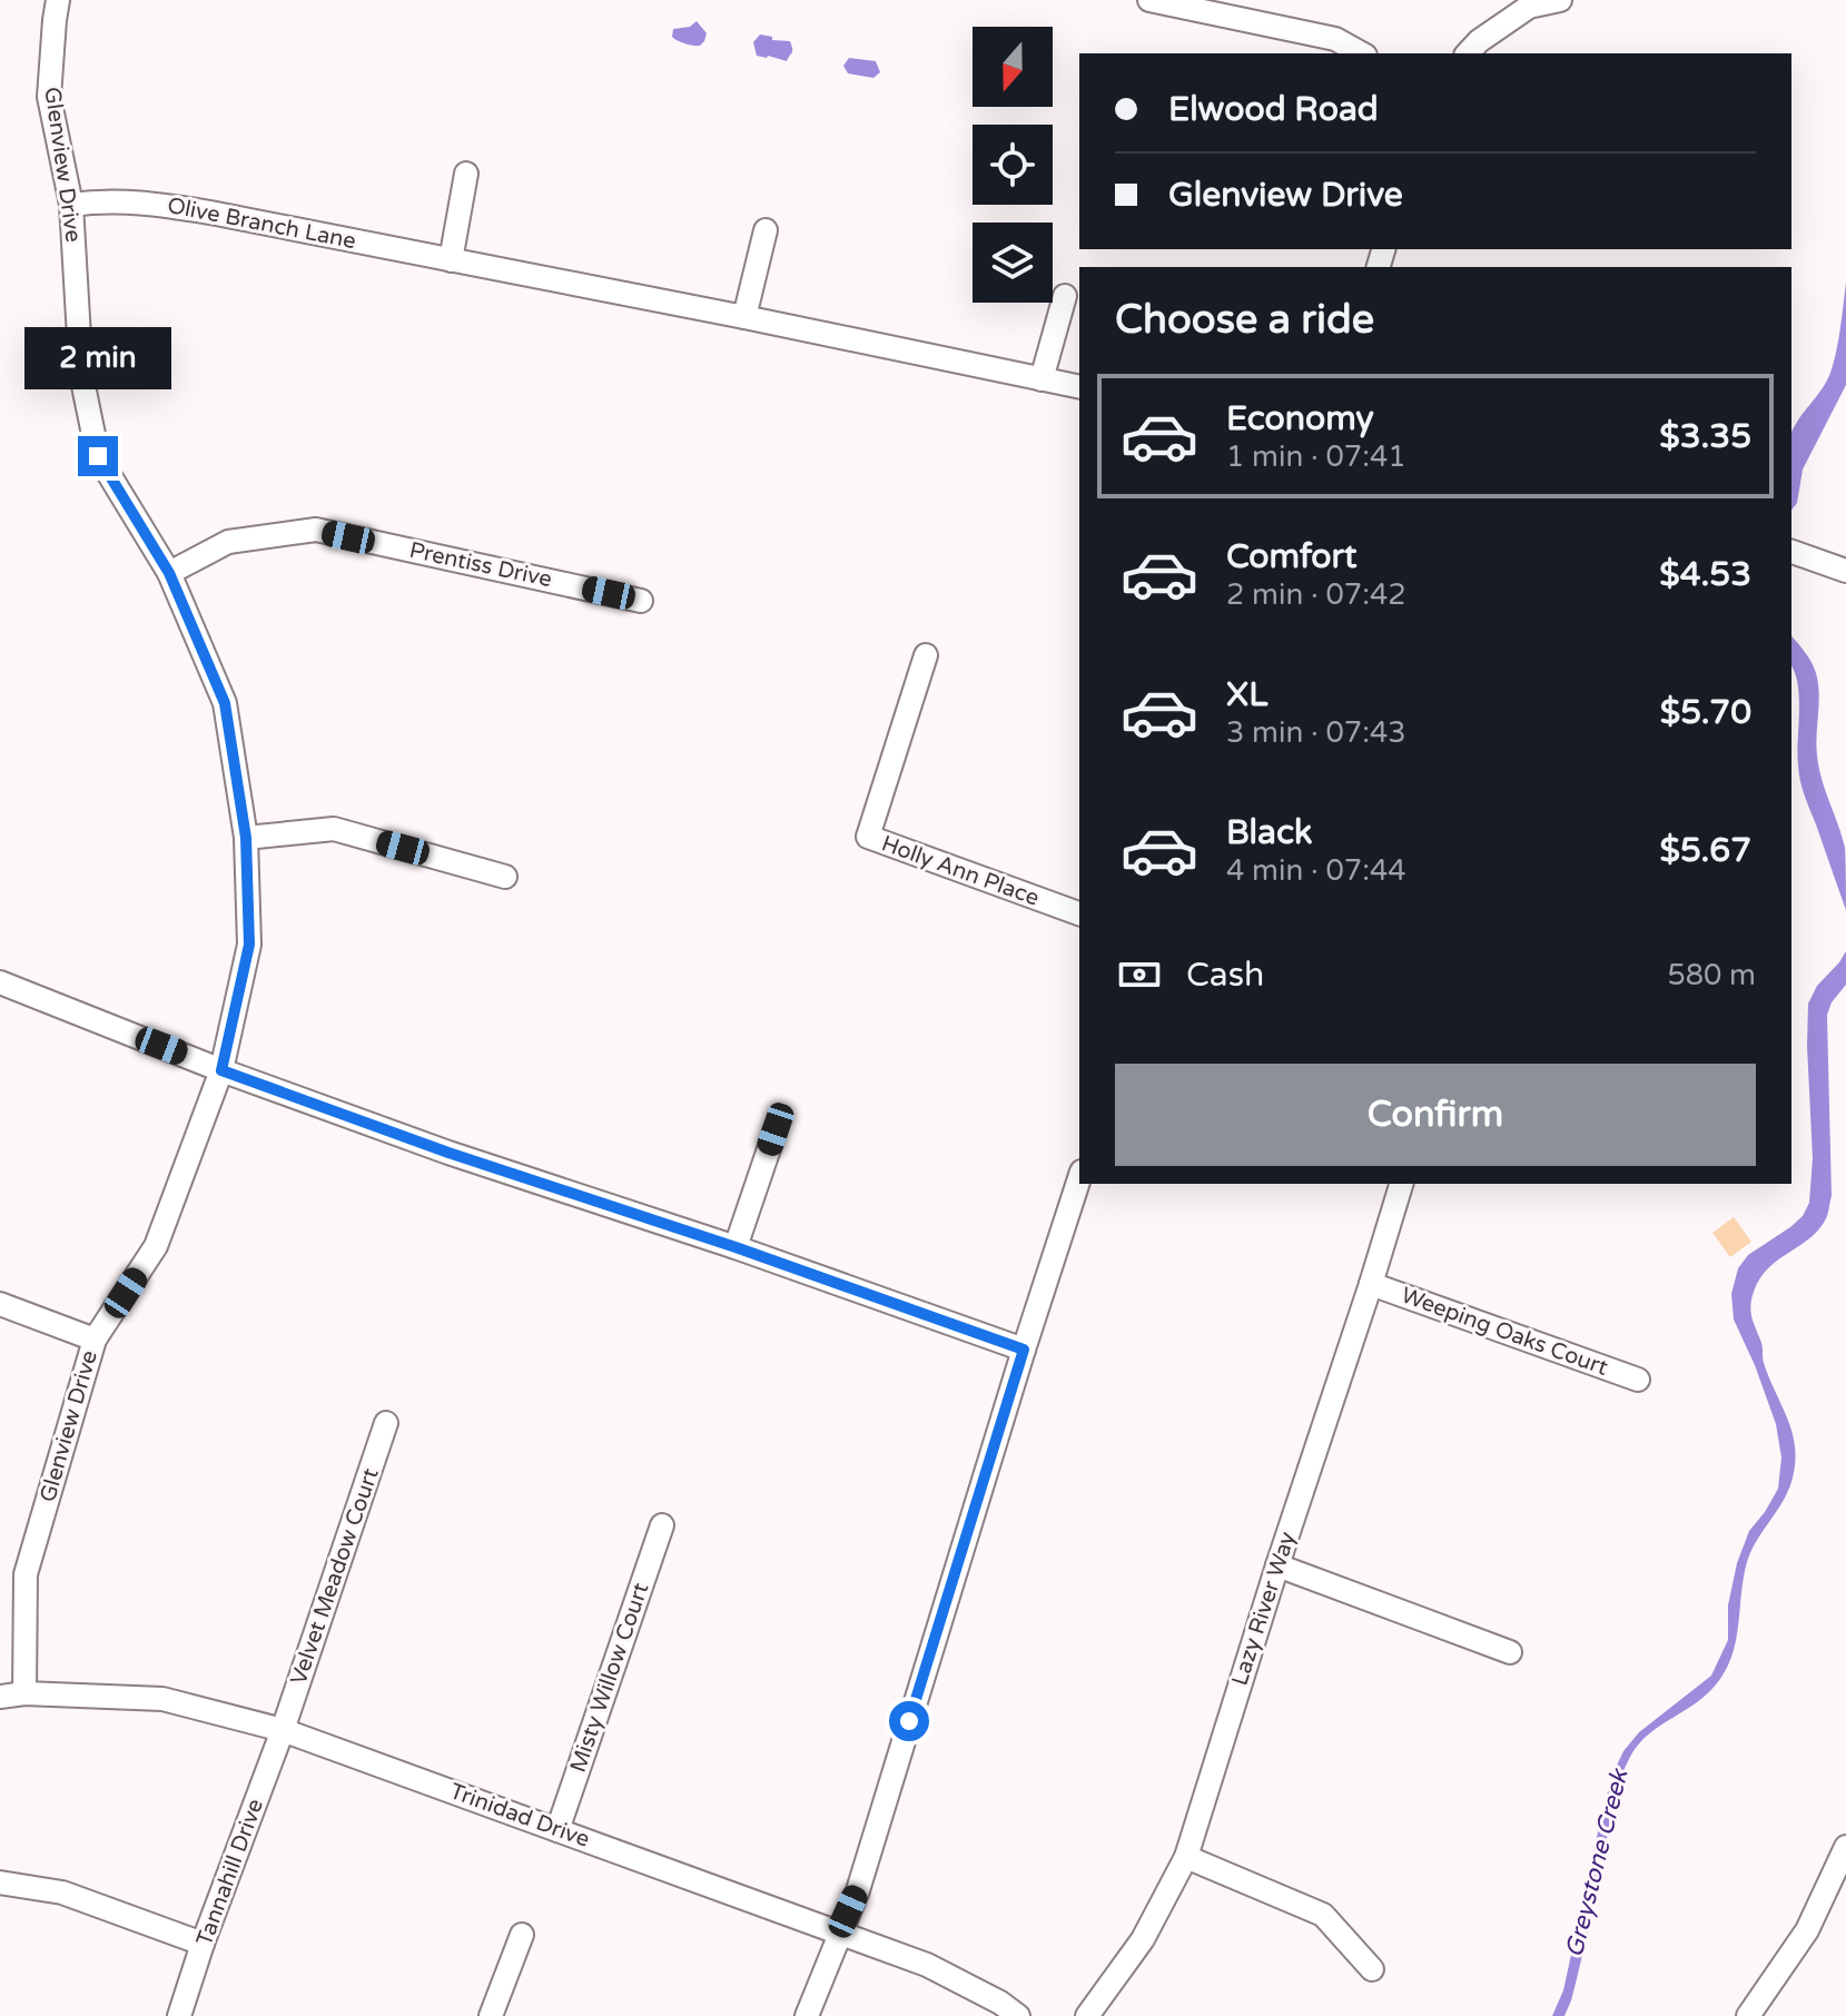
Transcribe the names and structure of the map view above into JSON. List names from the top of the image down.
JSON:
{
  "streets": {
    "street": [
      "Glenview Drive",
      "Olive Branch Lane",
      "Prentiss Drive",
      "Holly Ann Place",
      "Weeping Oaks Court",
      "Velvet Meadow Court",
      "Lazy River Way",
      "Misty Willow Court",
      "Trinidad Drive",
      "Tannahill Drive"
    ]
  },
  "crossings": [
    ["Glenview Drive", "Olive Branch Lane"],
    ["Glenview Drive", "Prentiss Drive"],
    ["Glenview Drive", "Trinidad Drive"],
    ["Weeping Oaks Court", "Lazy River Way"],
    ["Velvet Meadow Court", "Trinidad Drive"],
    ["Velvet Meadow Court", "Tannahill Drive"],
    ["Misty Willow Court", "Trinidad Drive"],
    ["Trinidad Drive", "Tannahill Drive"]
  ],
  "water": ["Greystone Creek"],
  "north": "bottom",
  "page": {
    "banner": ["Elwood Road", "Glenview Drive"],
    "heading": "Choose a ride",
    "bubble": "2 min",
    "list": [
      {
        "name": "Economy",
        "note": "1 min · 07:41",
        "value": "$3.35"
      },
      {
        "name": "Comfort",
        "note": "2 min · 07:42",
        "value": "$4.53"
      },
      {
        "name": "XL",
        "note": "3 min · 07:43",
        "value": "$5.70"
      },
      {
        "name": "Black",
        "note": "4 min · 07:44",
        "value": "$5.67"
      }
    ],
    "pay": ["Cash", "580 m"],
    "buttons": "Confirm"
  }
}
